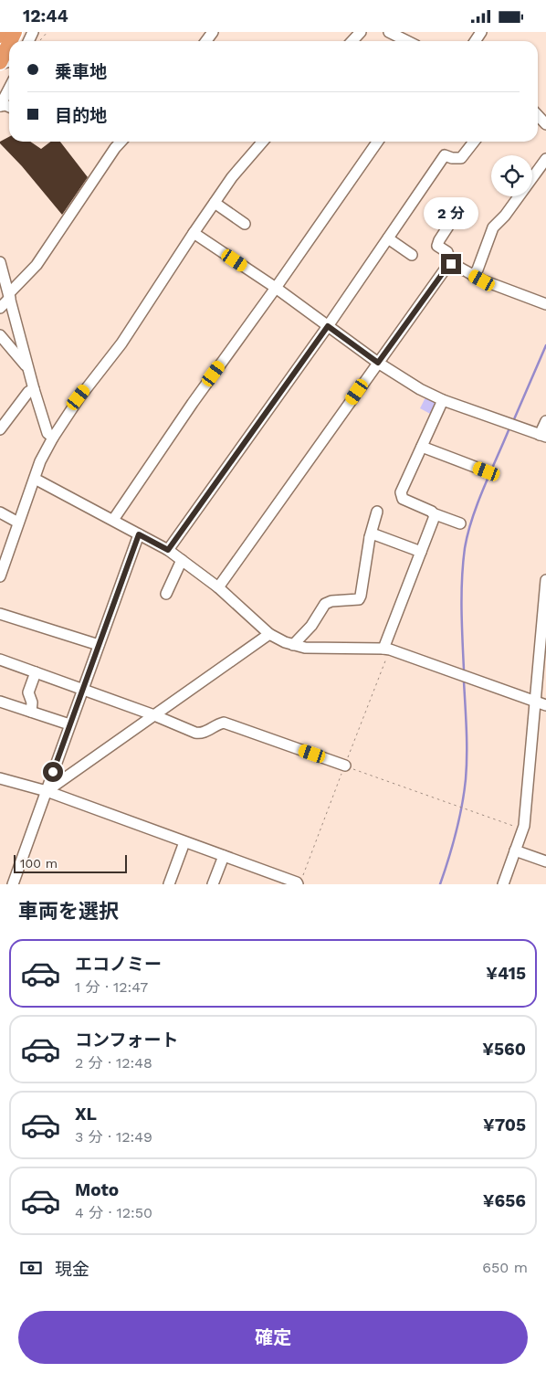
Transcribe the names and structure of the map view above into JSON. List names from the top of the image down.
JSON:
{
  "scale_bar": "100 m",
  "page": {
    "status": "12:44",
    "banner": ["乗車地", "目的地"],
    "bubble": "2 分",
    "scale": "100 m",
    "heading": "車両を選択",
    "list": [
      {
        "name": "エコノミー",
        "note": "1 分 · 12:47",
        "value": "¥415"
      },
      {
        "name": "コンフォート",
        "note": "2 分 · 12:48",
        "value": "¥560"
      },
      {
        "name": "XL",
        "note": "3 分 · 12:49",
        "value": "¥705"
      },
      {
        "name": "Moto",
        "note": "4 分 · 12:50",
        "value": "¥656"
      }
    ],
    "pay": ["現金", "650 m"],
    "buttons": "確定"
  }
}
